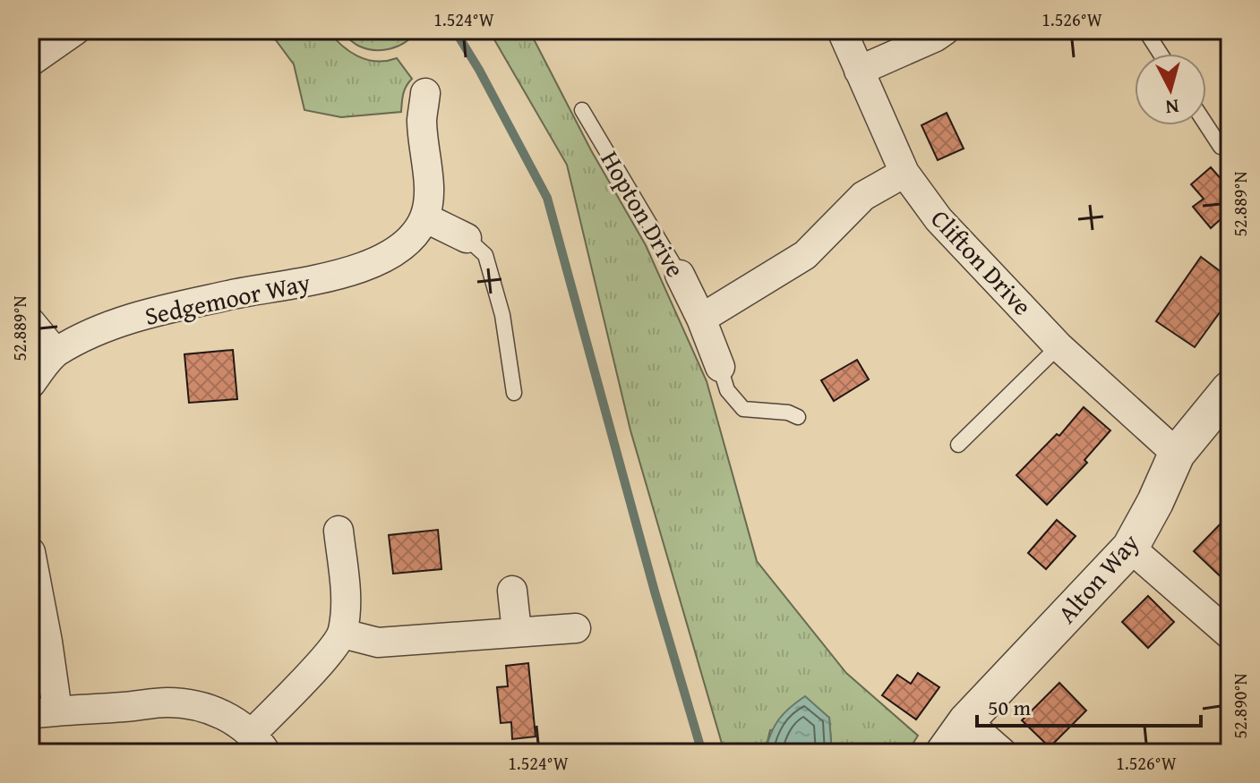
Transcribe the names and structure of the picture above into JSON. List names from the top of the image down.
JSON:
{
  "streets": {
    "street": [
      "Hopton Drive",
      "Clifton Drive",
      "Sedgemoor Way",
      "Alton Way"
    ]
  },
  "crossings": [
    ["Clifton Drive", "Alton Way"]
  ],
  "scale_bar": "50 m",
  "north": "bottom",
  "coordinates": [
    "1.524°W",
    "1.526°W",
    "52.889°N",
    "52.890°N"
  ]
}
